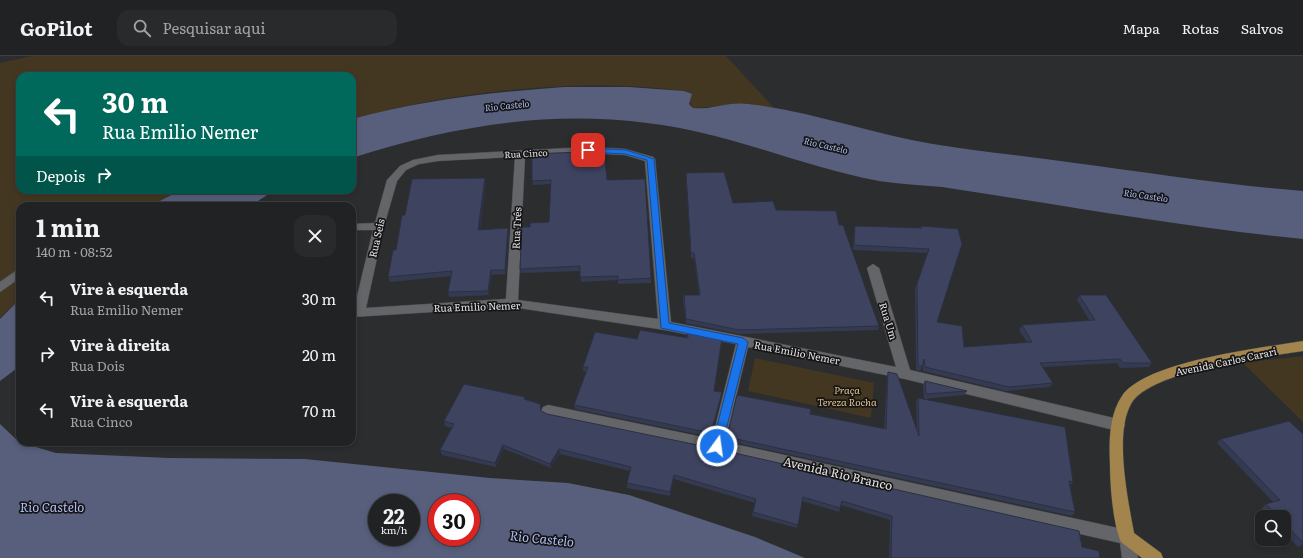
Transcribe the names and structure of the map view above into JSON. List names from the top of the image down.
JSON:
{
  "streets": {
    "main road": ["Avenida Carlos Carari"],
    "street": [
      "Rua Cinco",
      "Rua Três",
      "Rua Seis",
      "Rua Emilio Nemer",
      "Rua Um",
      "Avenida Rio Branco"
    ]
  },
  "crossings": [
    ["Rua Cinco", "Rua Três"],
    ["Rua Cinco", "Rua Seis"],
    ["Rua Cinco", "Rua Emilio Nemer"],
    ["Rua Três", "Rua Emilio Nemer"],
    ["Rua Seis", "Rua Emilio Nemer"],
    ["Rua Emilio Nemer", "Rua Um"],
    ["Rua Emilio Nemer", "Avenida Carlos Carari"],
    ["Avenida Carlos Carari", "Avenida Rio Branco"]
  ],
  "water": ["Rio Castelo"],
  "parks": ["Praça Tereza Rocha"],
  "page": {
    "header": "GoPilot",
    "search": "Pesquisar aqui",
    "nav": ["Mapa", "Rotas", "Salvos"],
    "turn": ["30 m", "Rua Emilio Nemer"],
    "then": "Depois",
    "heading": ["1 min", "140 m · 08:52"],
    "list": [
      {
        "name": "Vire à esquerda",
        "note": "Rua Emilio Nemer",
        "value": "30 m"
      },
      {
        "name": "Vire à direita",
        "note": "Rua Dois",
        "value": "20 m"
      },
      {
        "name": "Vire à esquerda",
        "note": "Rua Cinco",
        "value": "70 m"
      }
    ],
    "speed": "22 km/h",
    "limit": "30"
  }
}
